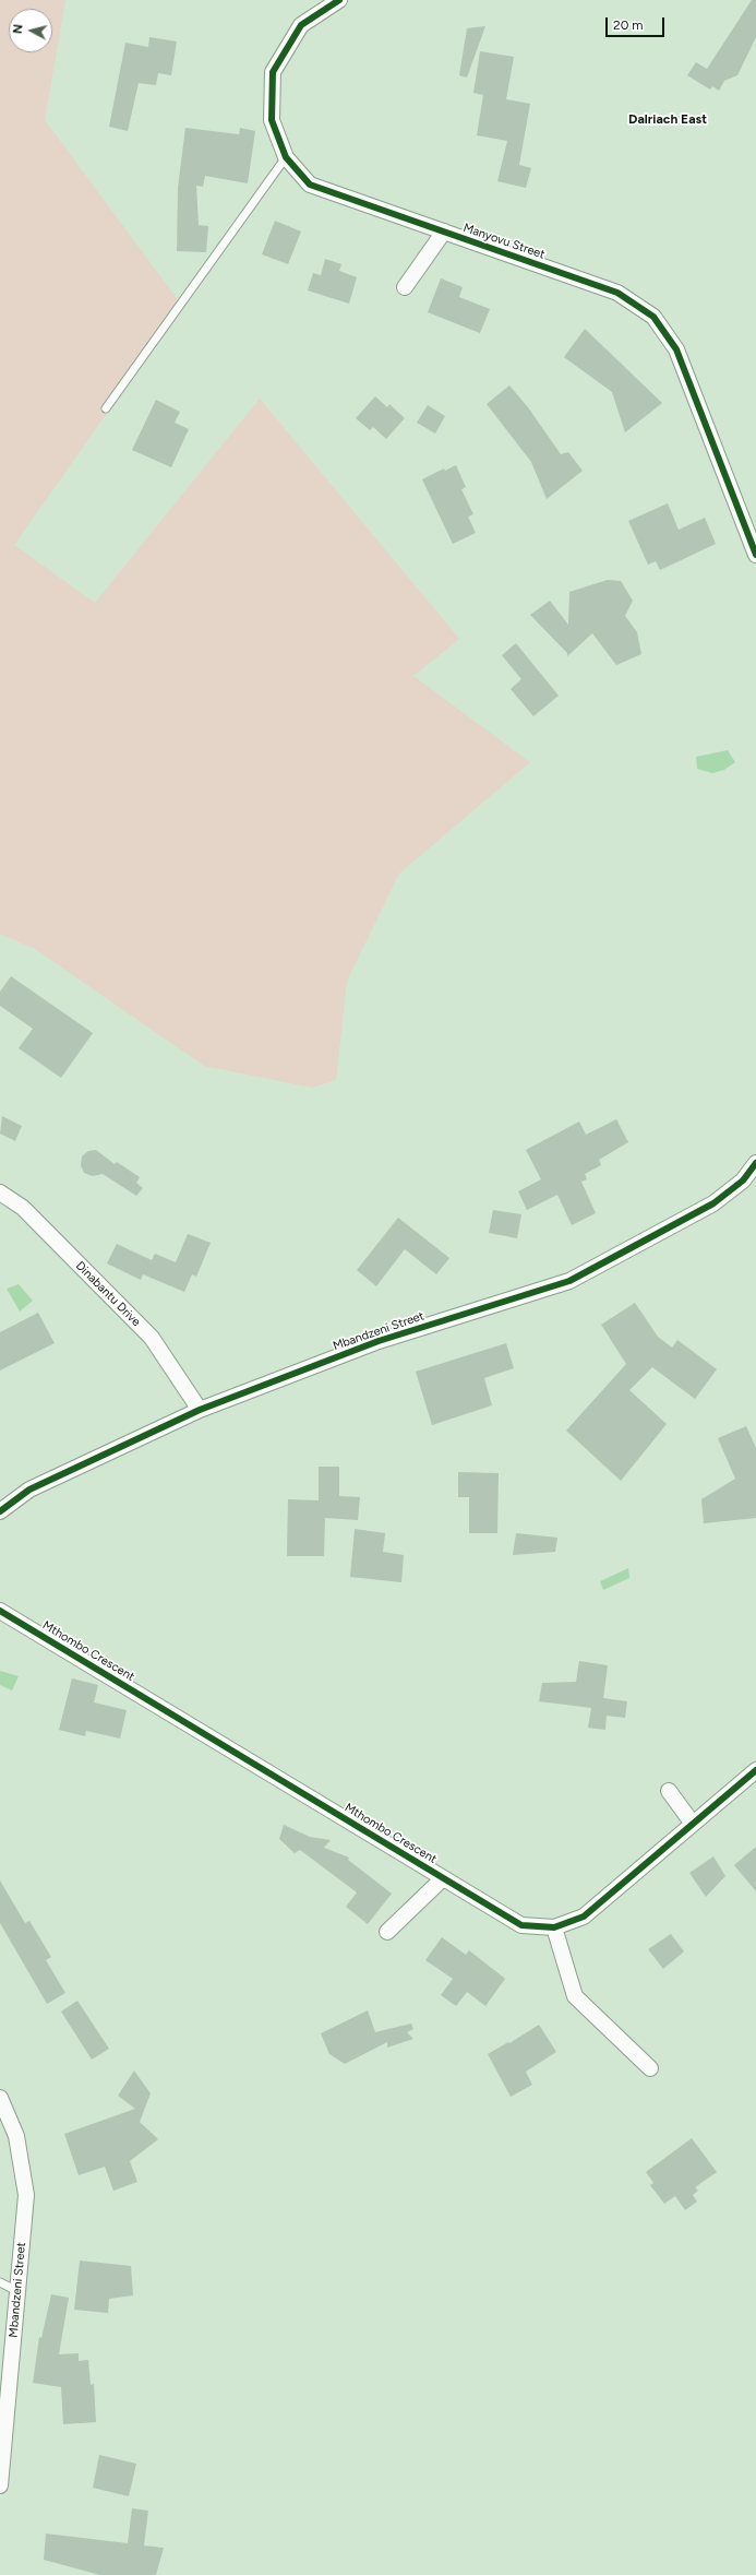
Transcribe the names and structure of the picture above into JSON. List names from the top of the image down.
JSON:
{
  "streets": {
    "street": [
      "Manyovu Street",
      "Dinabantu Drive",
      "Mbandzeni Street",
      "Mthombo Crescent"
    ]
  },
  "crossings": [
    ["Dinabantu Drive", "Mbandzeni Street"]
  ],
  "districts": ["Dalriach East"],
  "scale_bar": "20 m",
  "north": "left"
}
